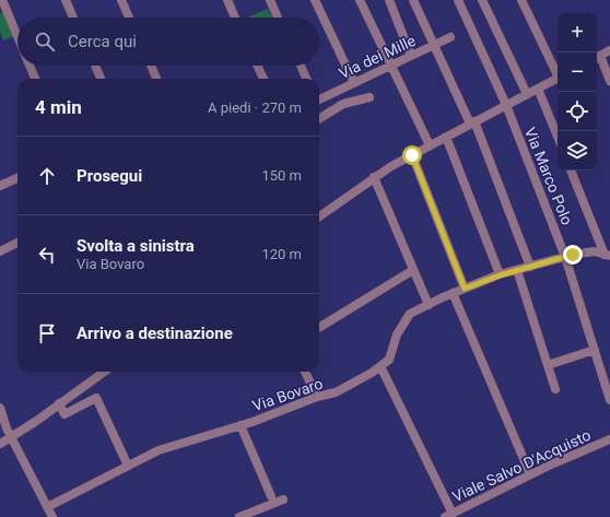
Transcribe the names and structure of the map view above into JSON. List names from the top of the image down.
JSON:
{
  "streets": {
    "street": [
      "Via dei Mille",
      "Via Marco Polo",
      "Via Bovaro",
      "Viale Salvo D'Acquisto"
    ]
  },
  "crossings": [
    ["Via Marco Polo", "Via Bovaro"]
  ],
  "page": {
    "map_buttons": ["+", "−"],
    "search": "Cerca qui",
    "heading": ["4 min", "A piedi · 270 m"],
    "list": [
      ["Prosegui", "150 m"],
      ["Svolta a sinistra", "Via Bovaro", "120 m"],
      "Arrivo a destinazione"
    ]
  }
}
